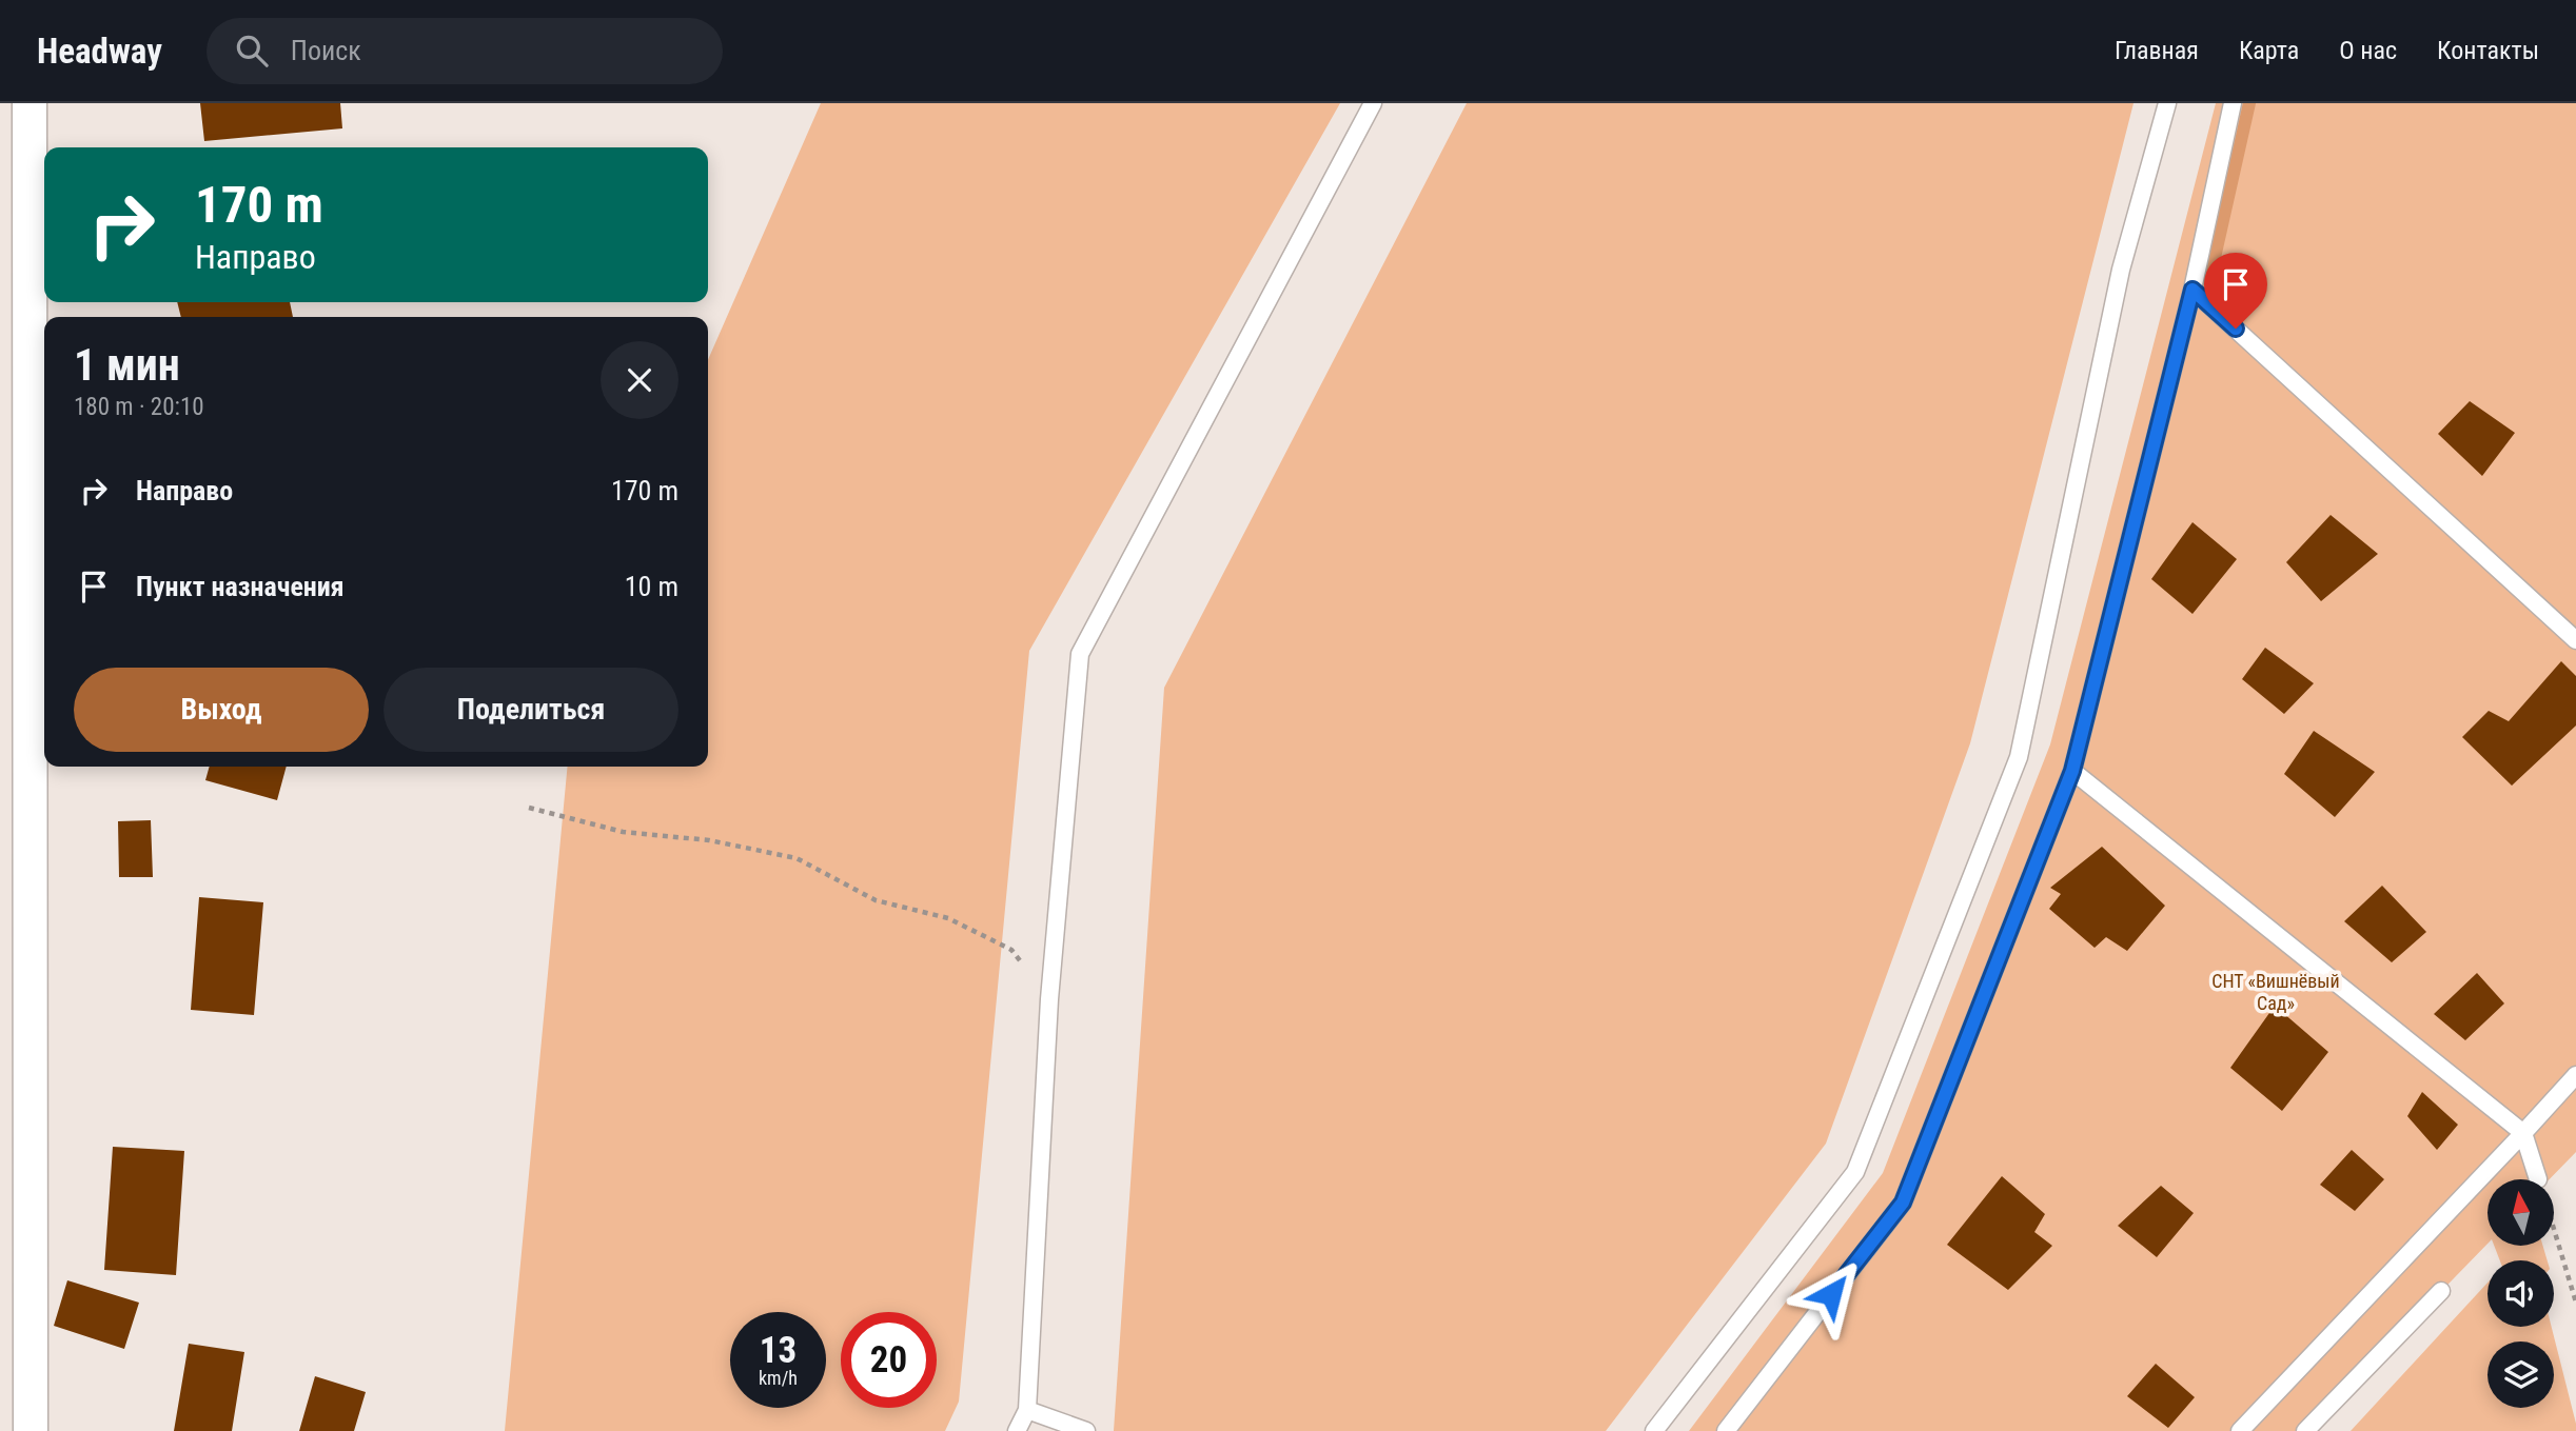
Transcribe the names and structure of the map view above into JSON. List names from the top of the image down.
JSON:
{
  "parks": ["СНТ «Вишнёвый Сад»"],
  "north": "top",
  "page": {
    "header": "Headway",
    "search": "Поиск",
    "nav": [
      "Главная",
      "Карта",
      "О нас",
      "Контакты"
    ],
    "turn": ["170 m", "Направо"],
    "heading": ["1 мин", "180 m · 20:10"],
    "list": [
      {
        "name": "Направо",
        "value": "170 m"
      },
      {
        "name": "Пункт назначения",
        "value": "10 m"
      }
    ],
    "buttons": ["Выход", "Поделиться"],
    "speed": "13 km/h",
    "limit": "20"
  }
}
